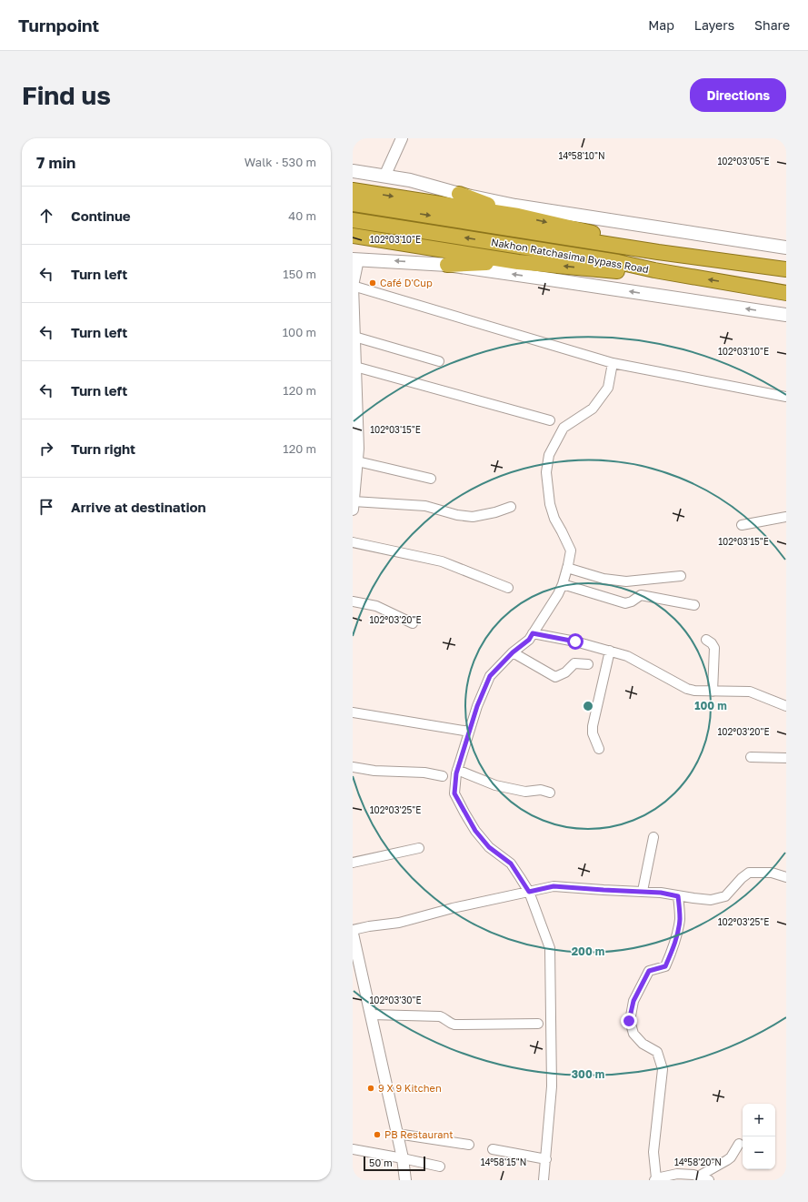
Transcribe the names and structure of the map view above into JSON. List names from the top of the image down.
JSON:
{
  "streets": {
    "highway": ["Nakhon Ratchasima Bypass Road"]
  },
  "places": ["Café D'Cup", "9 X 9 Kitchen", "PB Restaurant"],
  "scale_bar": "50 m",
  "page": {
    "header": "Turnpoint",
    "nav": ["Map", "Layers", "Share"],
    "buttons": "Directions",
    "title": "Find us",
    "heading": ["7 min", "Walk · 530 m"],
    "list": [
      ["Continue", "40 m"],
      ["Turn left", "150 m"],
      ["Turn left", "100 m"],
      ["Turn left", "120 m"],
      ["Turn right", "120 m"],
      "Arrive at destination"
    ],
    "map_buttons": ["+", "−"],
    "scale": "50 m"
  },
  "coordinates": [
    "14°58'10\"N",
    "102°03'05\"E",
    "102°03'10\"E",
    "102°03'15\"E",
    "102°03'20\"E",
    "102°03'25\"E",
    "102°03'30\"E",
    "14°58'15\"N",
    "14°58'20\"N"
  ],
  "rings": ["100 m", "200 m", "300 m"]
}
